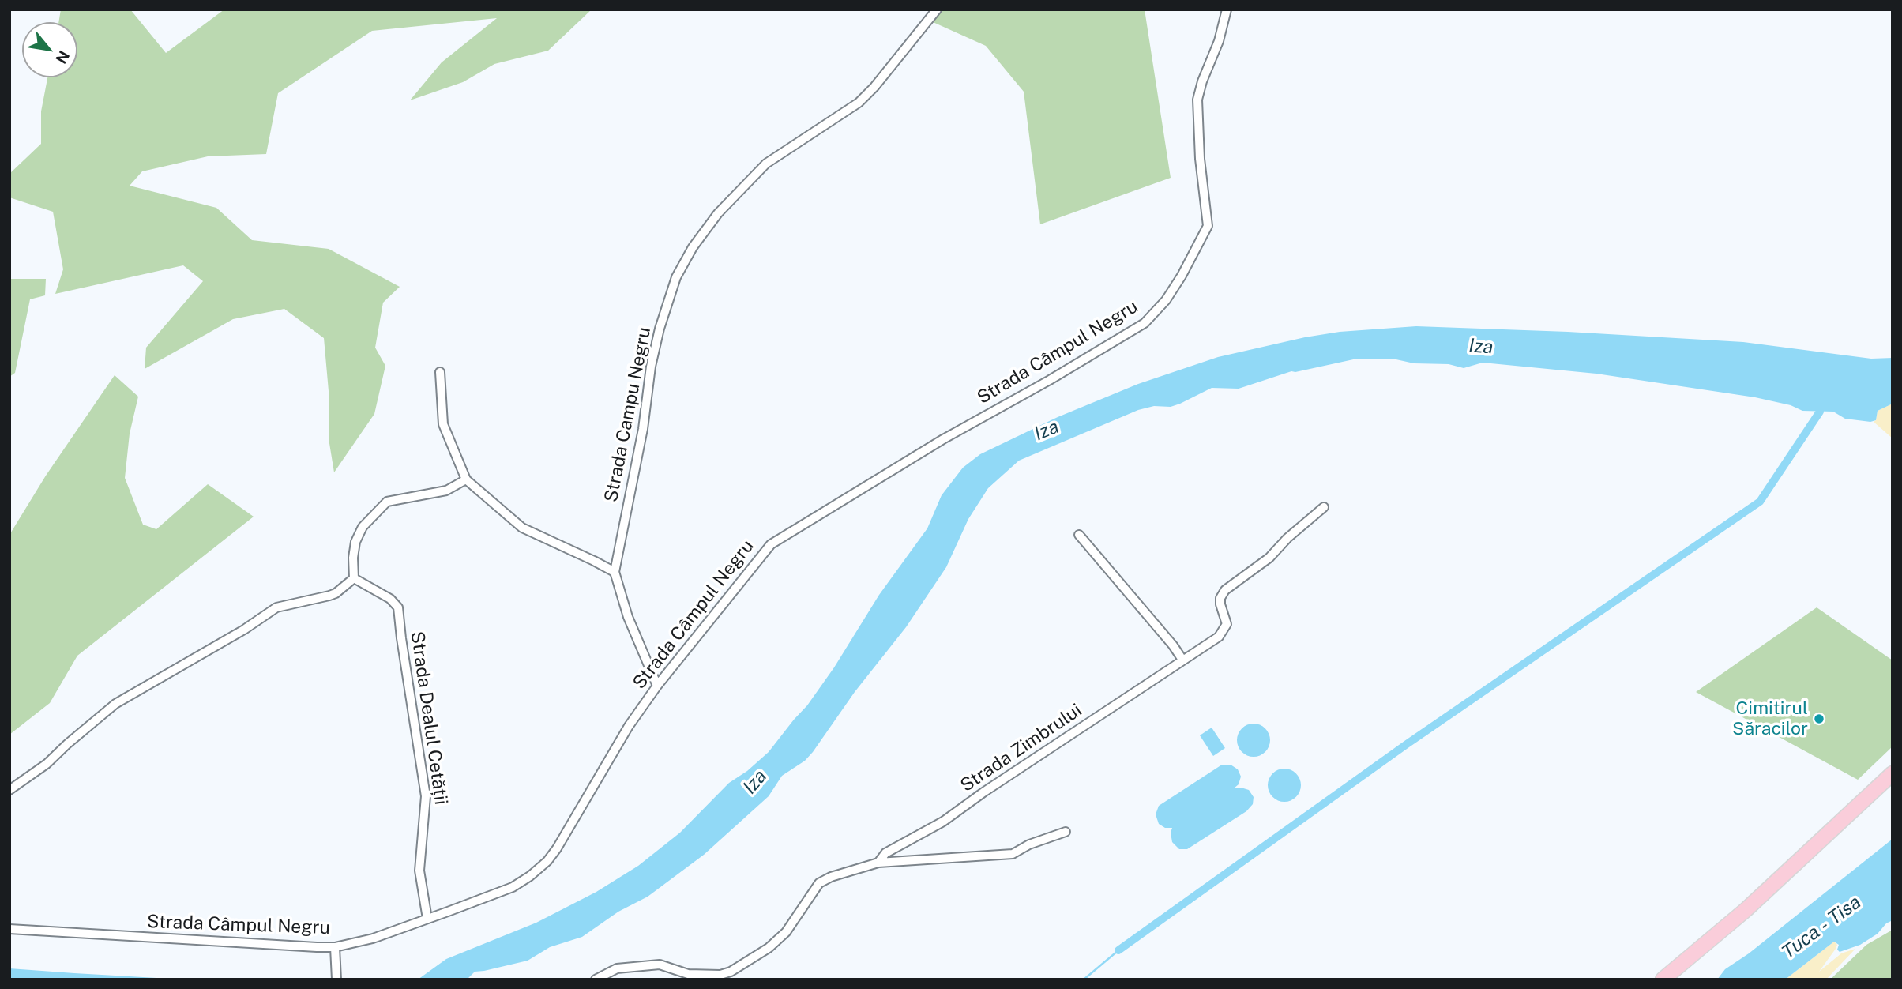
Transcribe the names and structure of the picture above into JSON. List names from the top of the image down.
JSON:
{
  "streets": {
    "street": [
      "Strada Câmpul Negru",
      "Strada Campu Negru",
      "Strada Dealul Cetății",
      "Strada Zimbrului"
    ]
  },
  "crossings": [
    ["Strada Câmpul Negru", "Strada Campu Negru"],
    ["Strada Câmpul Negru", "Strada Dealul Cetății"]
  ],
  "water": ["Iza", "Тиса - Tisa"],
  "places": ["Cimitirul Săracilor"],
  "north": "bottom right"
}
